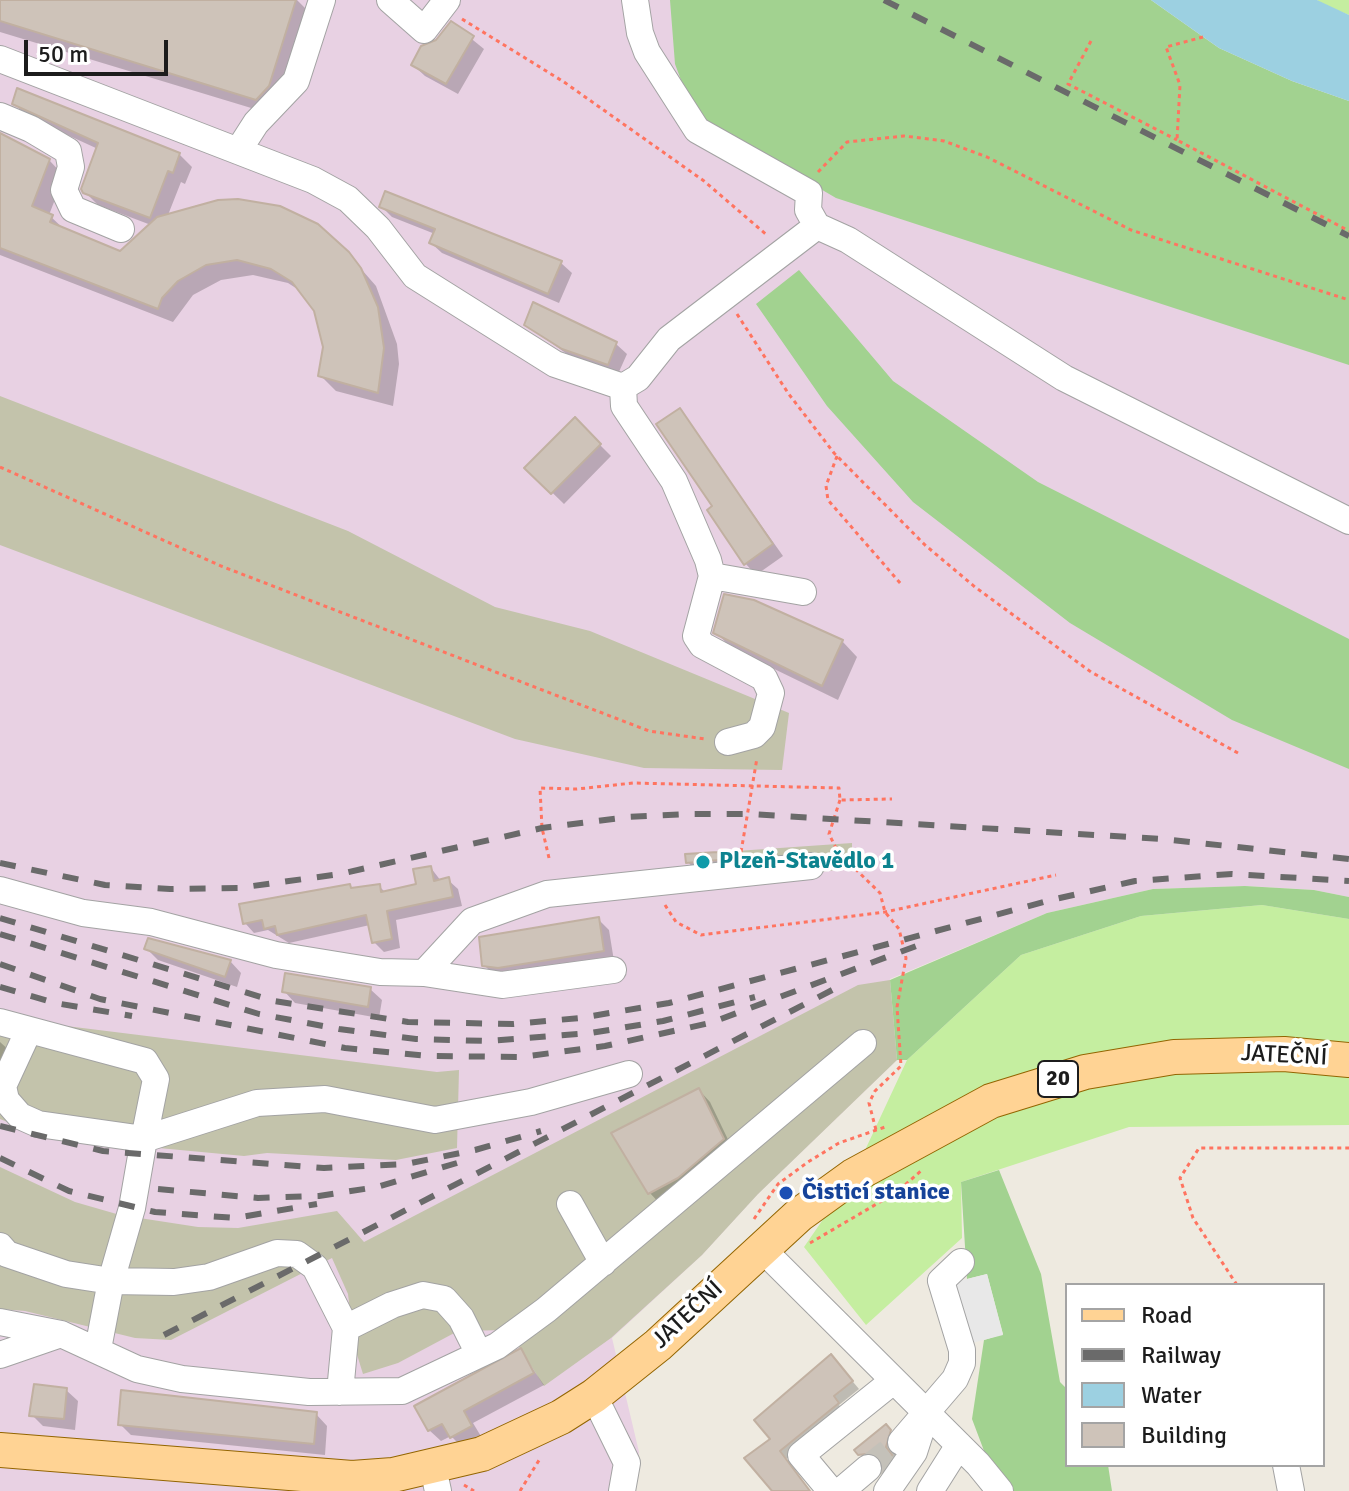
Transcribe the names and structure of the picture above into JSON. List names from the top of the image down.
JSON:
{
  "streets": {
    "main road": ["JATEČNÍ", "20"]
  },
  "places": ["Plzeň-Stavědlo 1", "Čisticí stanice"],
  "legend": [
    "Road",
    "Railway",
    "Water",
    "Building"
  ],
  "scale_bar": "50 m"
}
